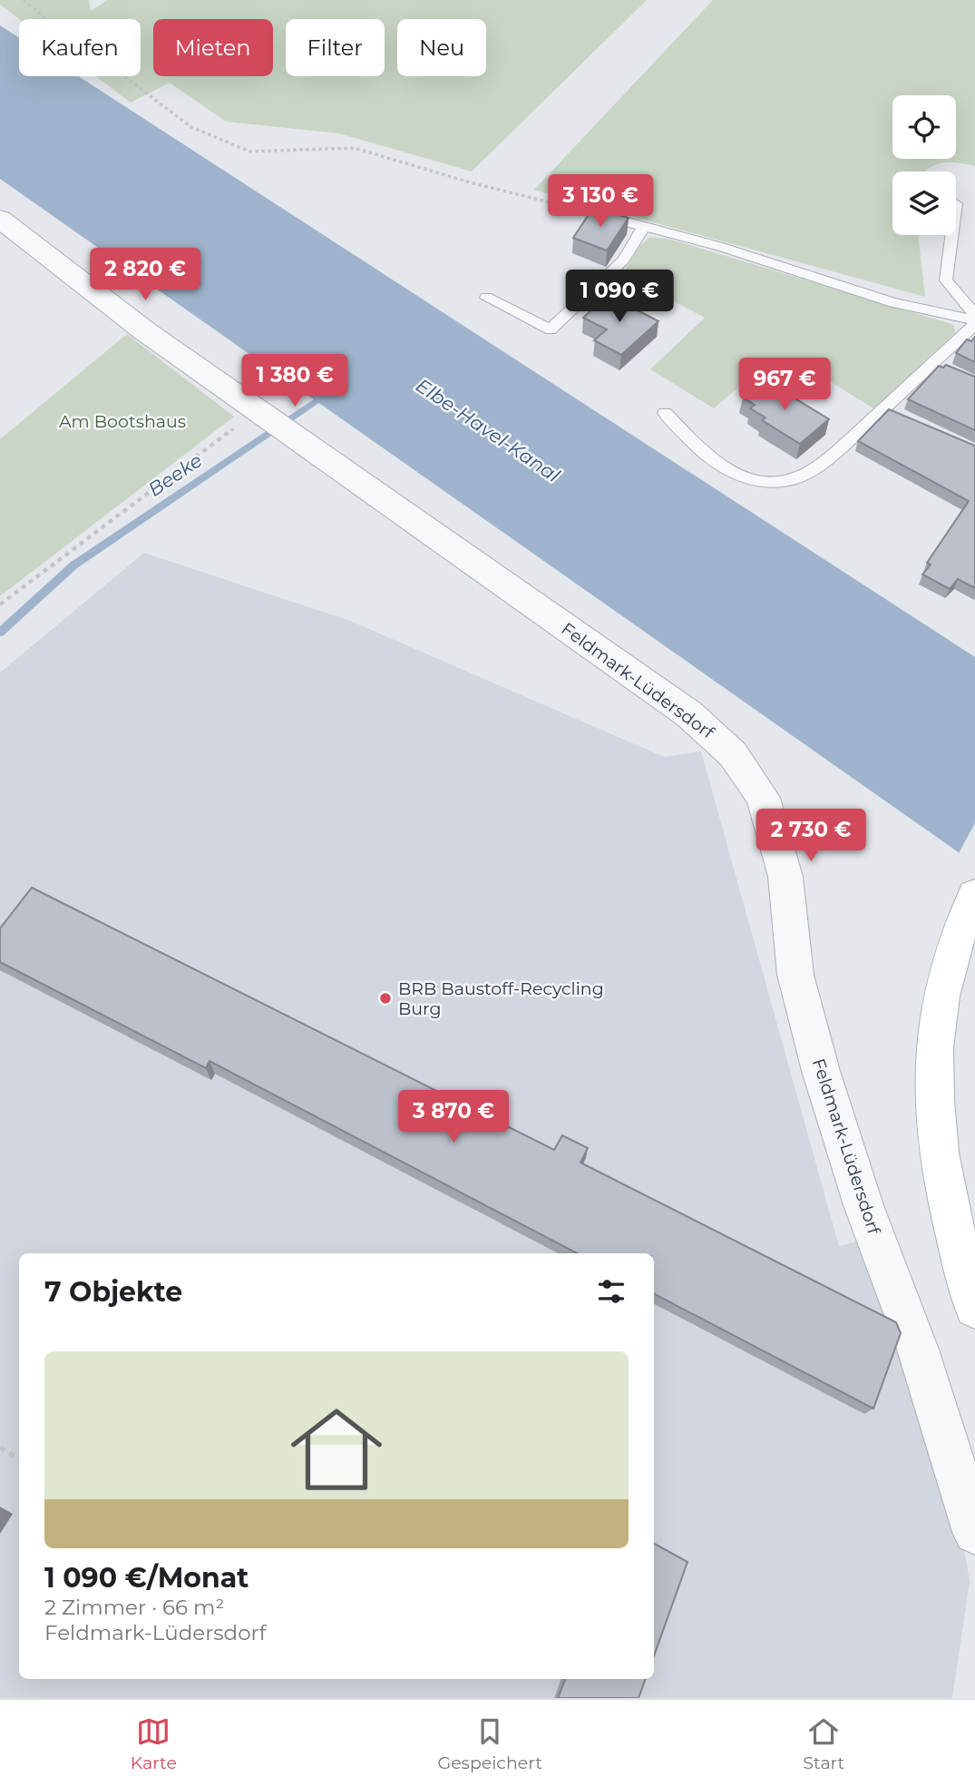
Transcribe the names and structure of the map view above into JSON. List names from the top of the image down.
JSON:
{
  "streets": {
    "street": ["Feldmark-Lüdersdorf"]
  },
  "water": ["Elbe-Havel-Kanal", "Beeke"],
  "parks": ["Am Bootshaus"],
  "places": ["BRB Baustoff-Recycling Burg"],
  "page": {
    "chip": [
      "Kaufen",
      "Mieten",
      "Filter",
      "Neu"
    ],
    "price": [
      "3 130 €",
      "2 820 €",
      "1 090 €",
      "1 380 €",
      "967 €",
      "2 730 €",
      "3 870 €"
    ],
    "heading": "7 Objekte",
    "list": [
      {
        "name": "1 090 €/Monat",
        "note": "2 Zimmer · 66 m² · Feldmark-Lüdersdorf"
      }
    ],
    "tabs": ["Karte", "Gespeichert", "Start"]
  }
}
